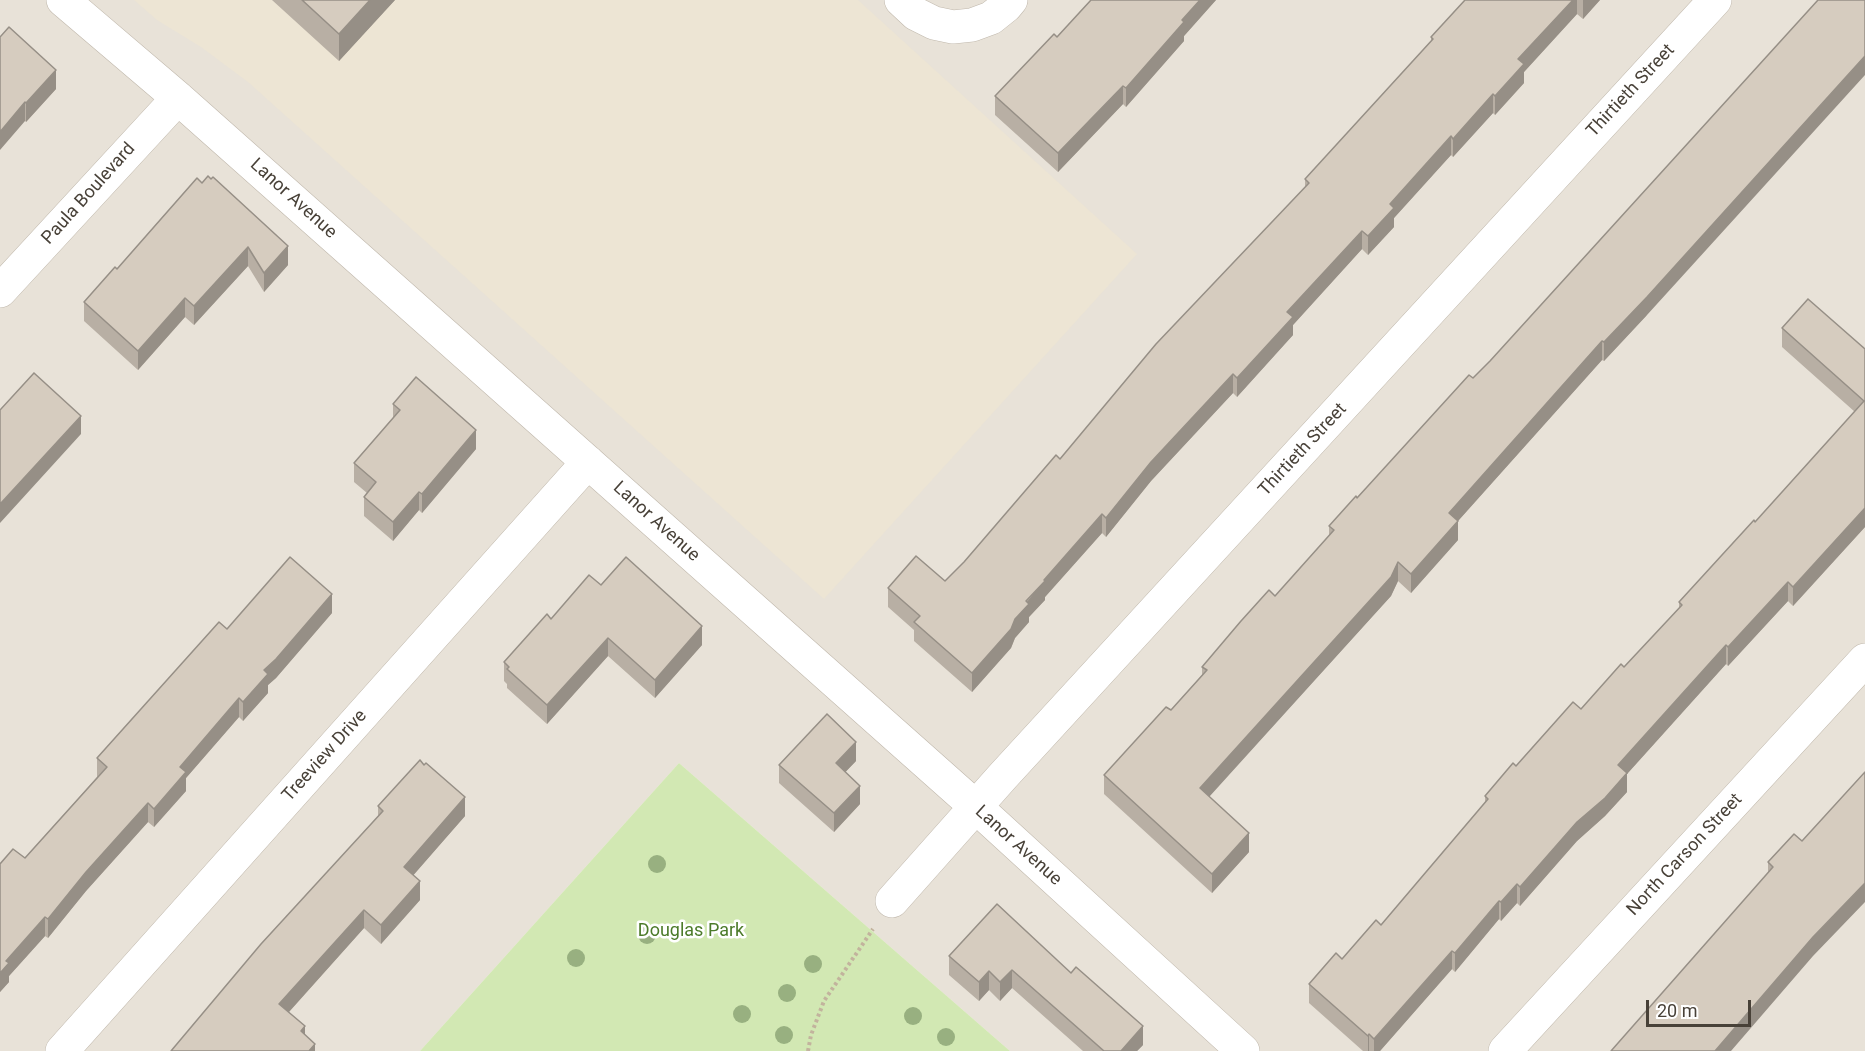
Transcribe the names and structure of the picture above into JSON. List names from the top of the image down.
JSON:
{
  "streets": {
    "street": [
      "Thirtieth Street",
      "Paula Boulevard",
      "Lanor Avenue",
      "Treeview Drive",
      "North Carson Street"
    ]
  },
  "crossings": [
    ["Thirtieth Street", "Lanor Avenue"],
    ["Paula Boulevard", "Lanor Avenue"],
    ["Lanor Avenue", "Treeview Drive"]
  ],
  "parks": ["Douglas Park"],
  "scale_bar": "20 m"
}
